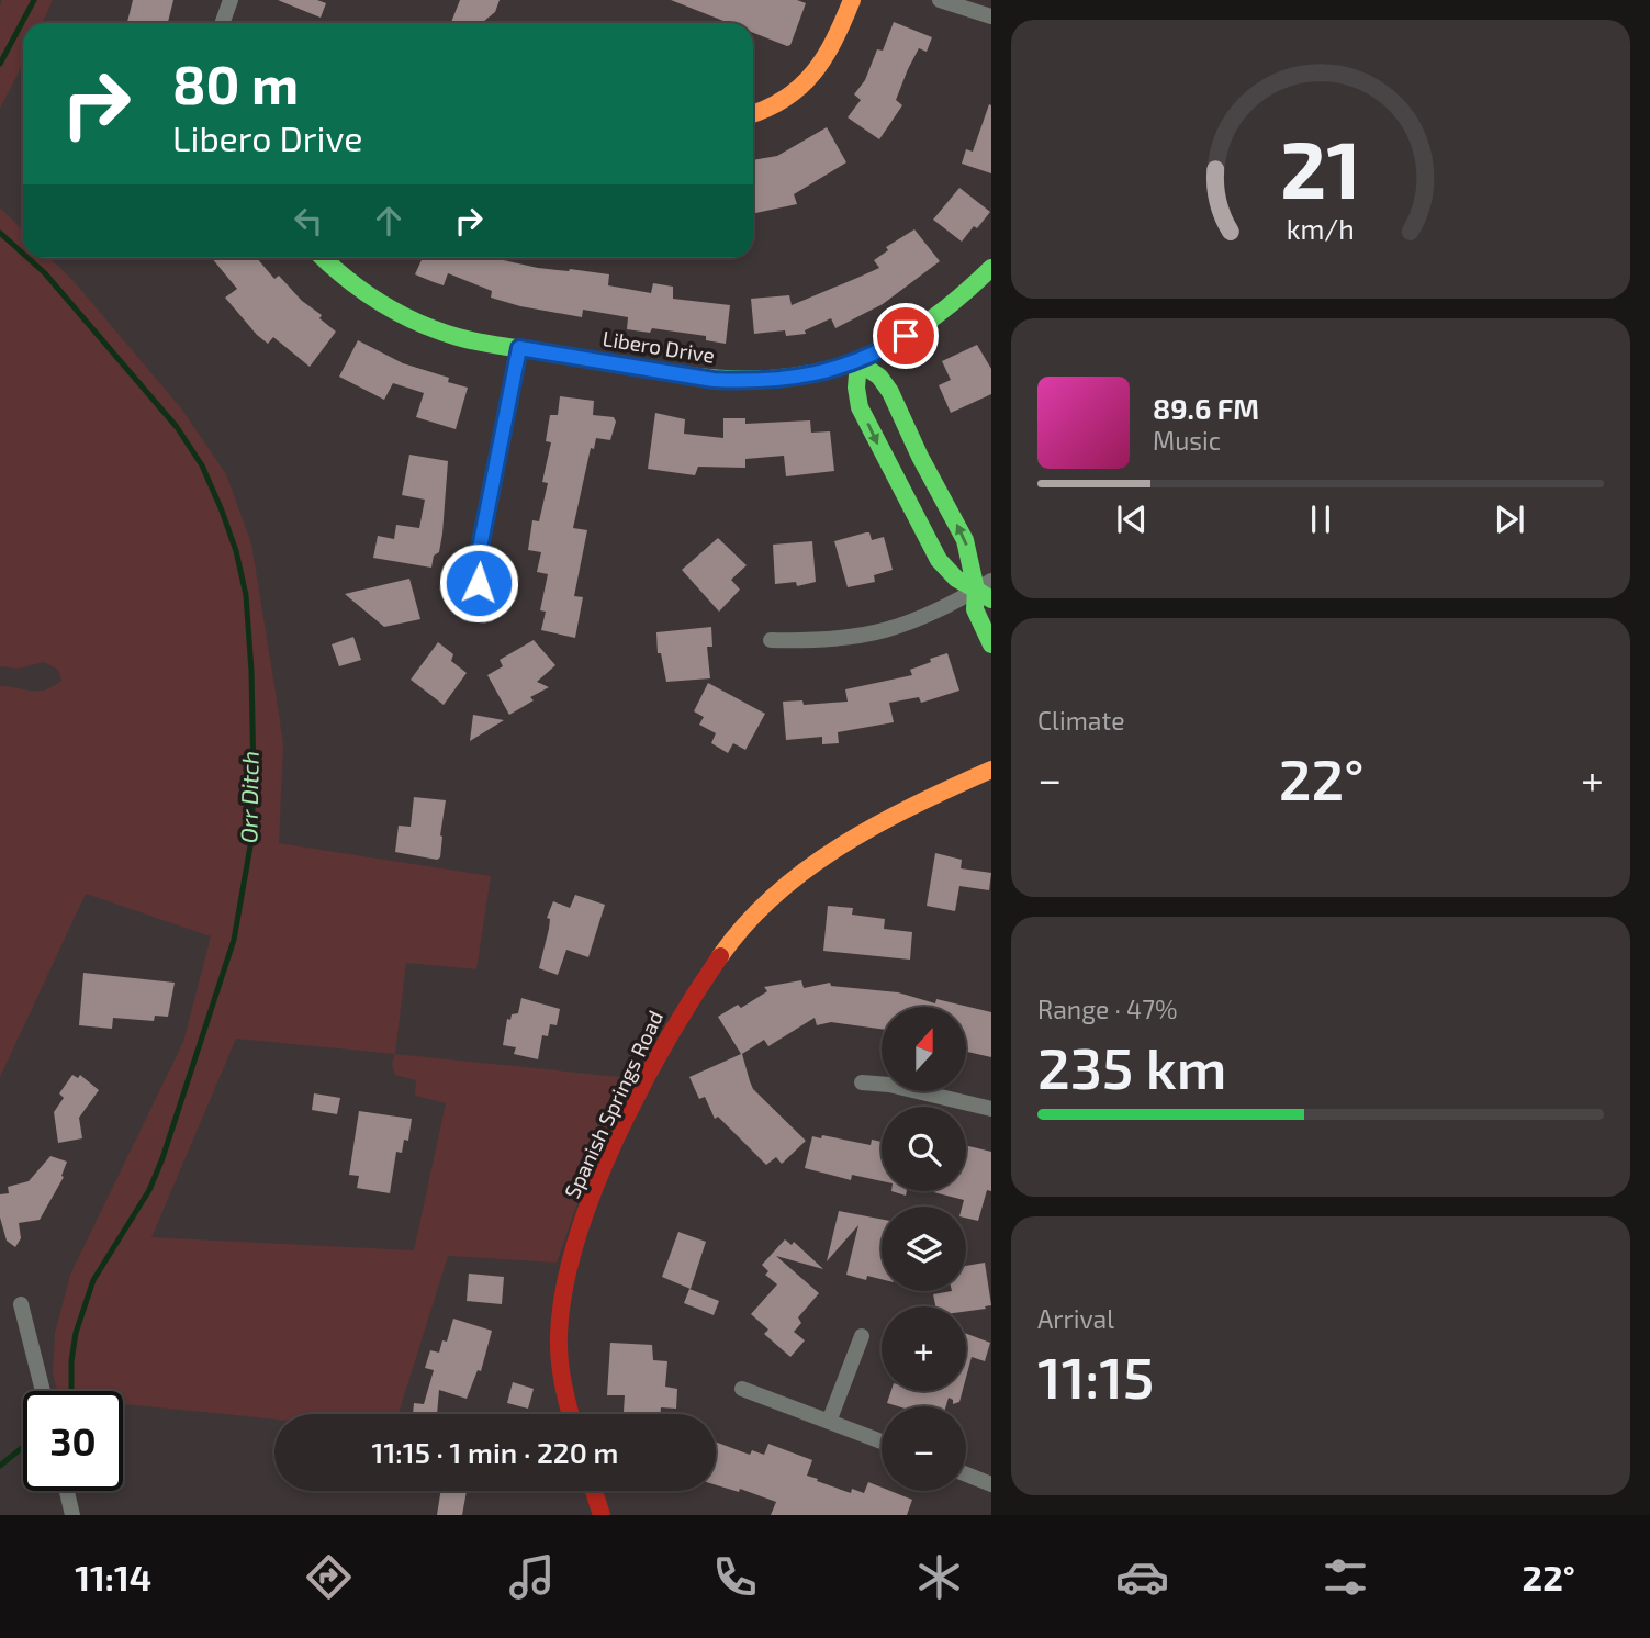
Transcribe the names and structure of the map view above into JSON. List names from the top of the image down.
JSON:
{
  "streets": {
    "street": ["Libero Drive", "Spanish Springs Road"]
  },
  "water": ["Orr Ditch"],
  "north": "top",
  "page": {
    "turn": ["80 m", "Libero Drive"],
    "song": ["89.6 FM", "Music"],
    "tile": [
      "Climate",
      ["Range · 47%", "235 km"],
      ["Arrival", "11:15"]
    ],
    "heat": ["−", "22°", "+"],
    "map_buttons": ["+", "−"],
    "limit": "30",
    "trip": "11:15 · 1 min · 220 m",
    "tabs": ["11:14", "22°"],
    "gauge": ["21", "km/h"]
  }
}
